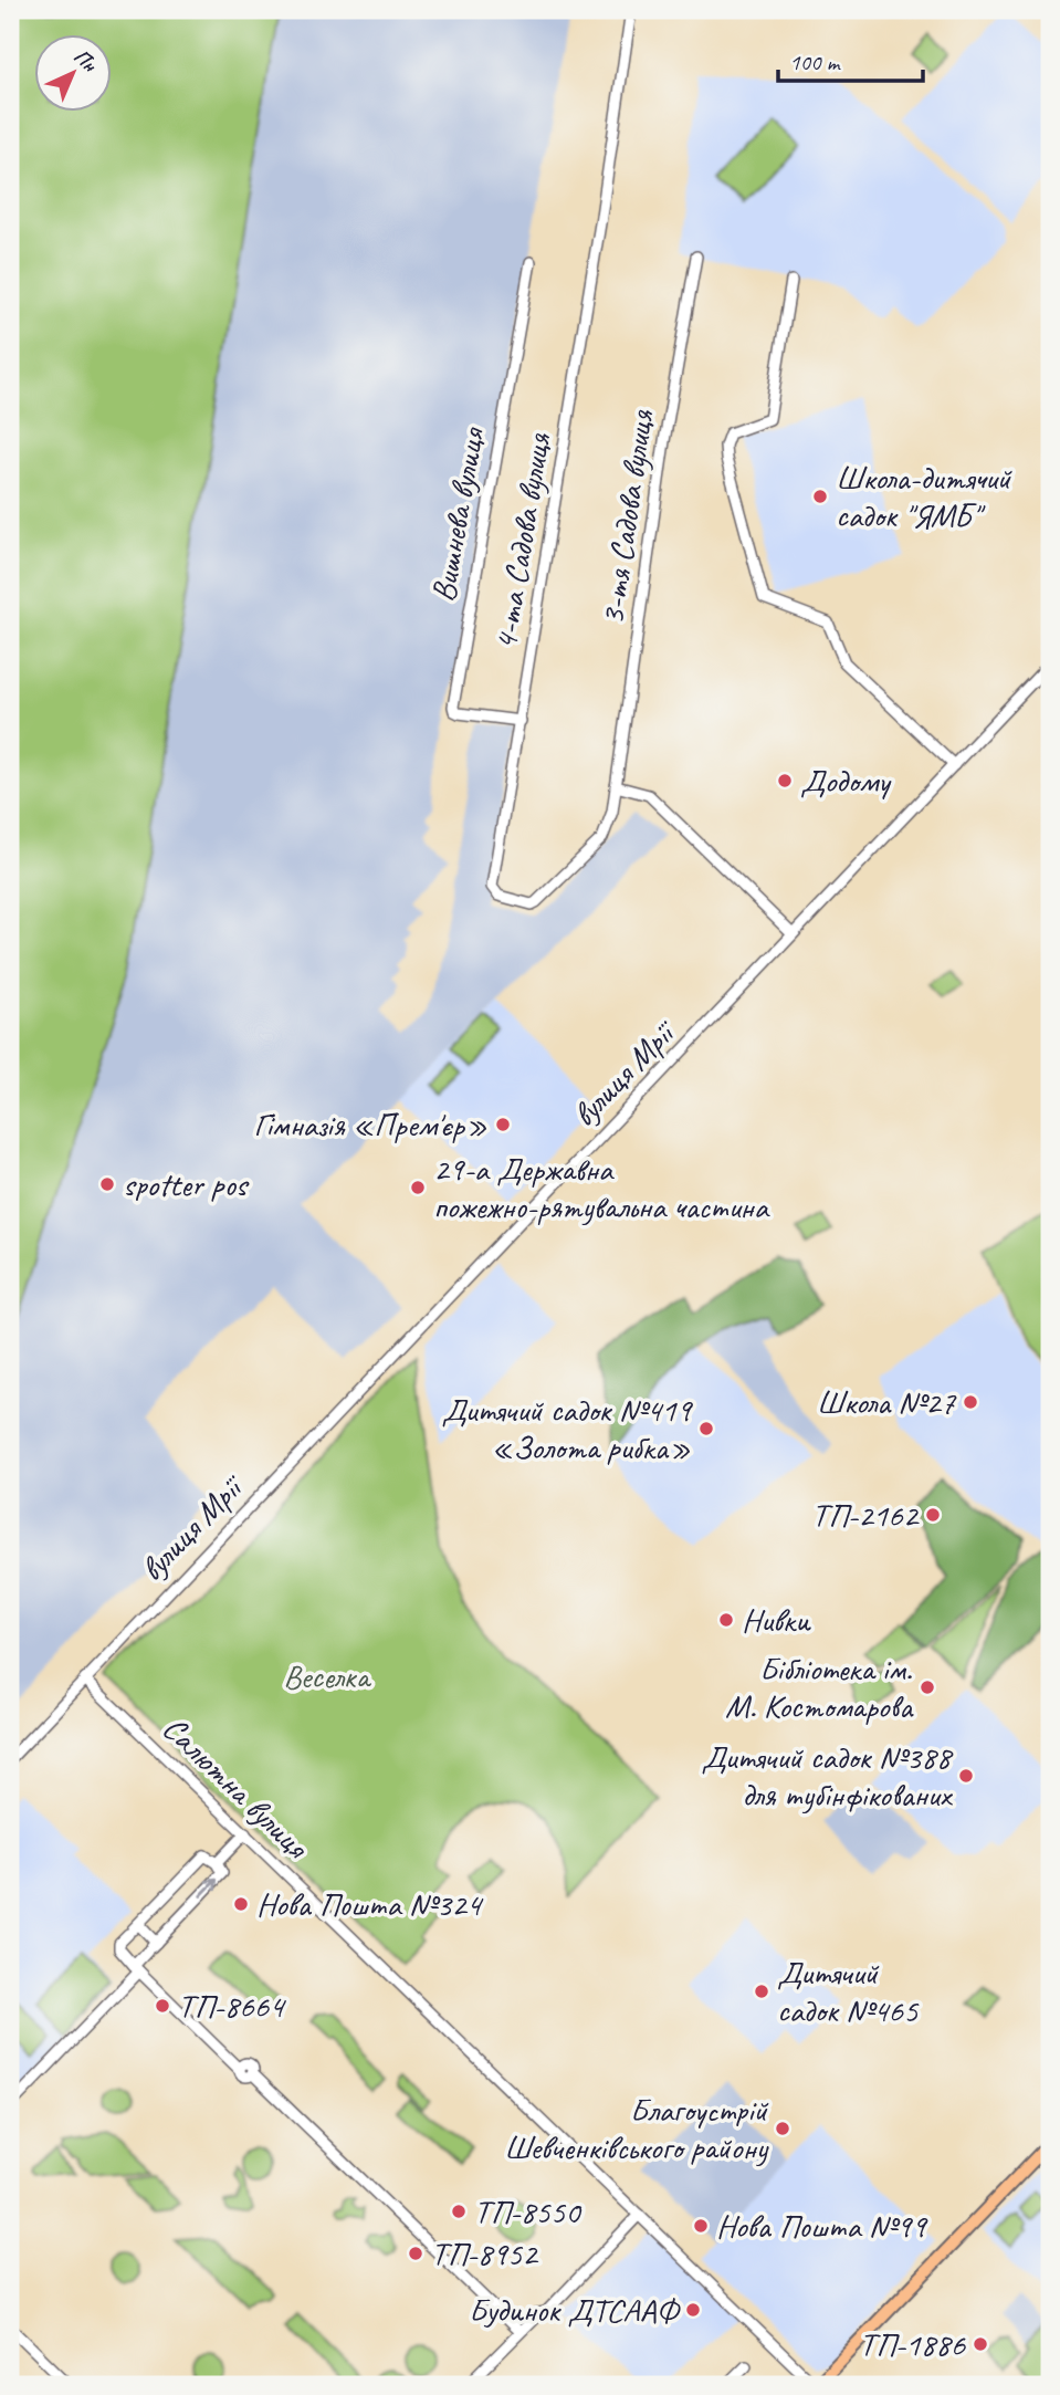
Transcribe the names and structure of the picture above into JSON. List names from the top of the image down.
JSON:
{
  "streets": {
    "street": [
      "Вишнева вулиця",
      "3-тя Садова вулиця",
      "4-та Садова вулиця",
      "вулиця Мрії",
      "Салютна вулиця"
    ]
  },
  "crossings": [
    ["Вишнева вулиця", "4-та Садова вулиця"],
    ["3-тя Садова вулиця", "4-та Садова вулиця"],
    ["вулиця Мрії", "Салютна вулиця"]
  ],
  "parks": ["Веселка"],
  "places": [
    "Школа-дитячий садок \"ЯМБ\"",
    "Додому",
    "Гімназія «Прем'єр»",
    "spotter pos",
    "29-а Державна пожежно-рятувальна частина",
    "Школа №27",
    "Дитячий садок №419 «Золота рибка»",
    "ТП-2162",
    "Нивки",
    "Бібліотека ім. М. Костомарова",
    "Дитячий садок №388 для тубінфікованих",
    "Нова Пошта №324",
    "Дитячий садок №465",
    "ТП-8664",
    "Благоустрій Шевченківського району",
    "ТП-8550",
    "Нова Пошта №99",
    "ТП-8952",
    "Будинок ДТСААФ",
    "ТП-1886"
  ],
  "scale_bar": "100 m",
  "north": "top right"
}
